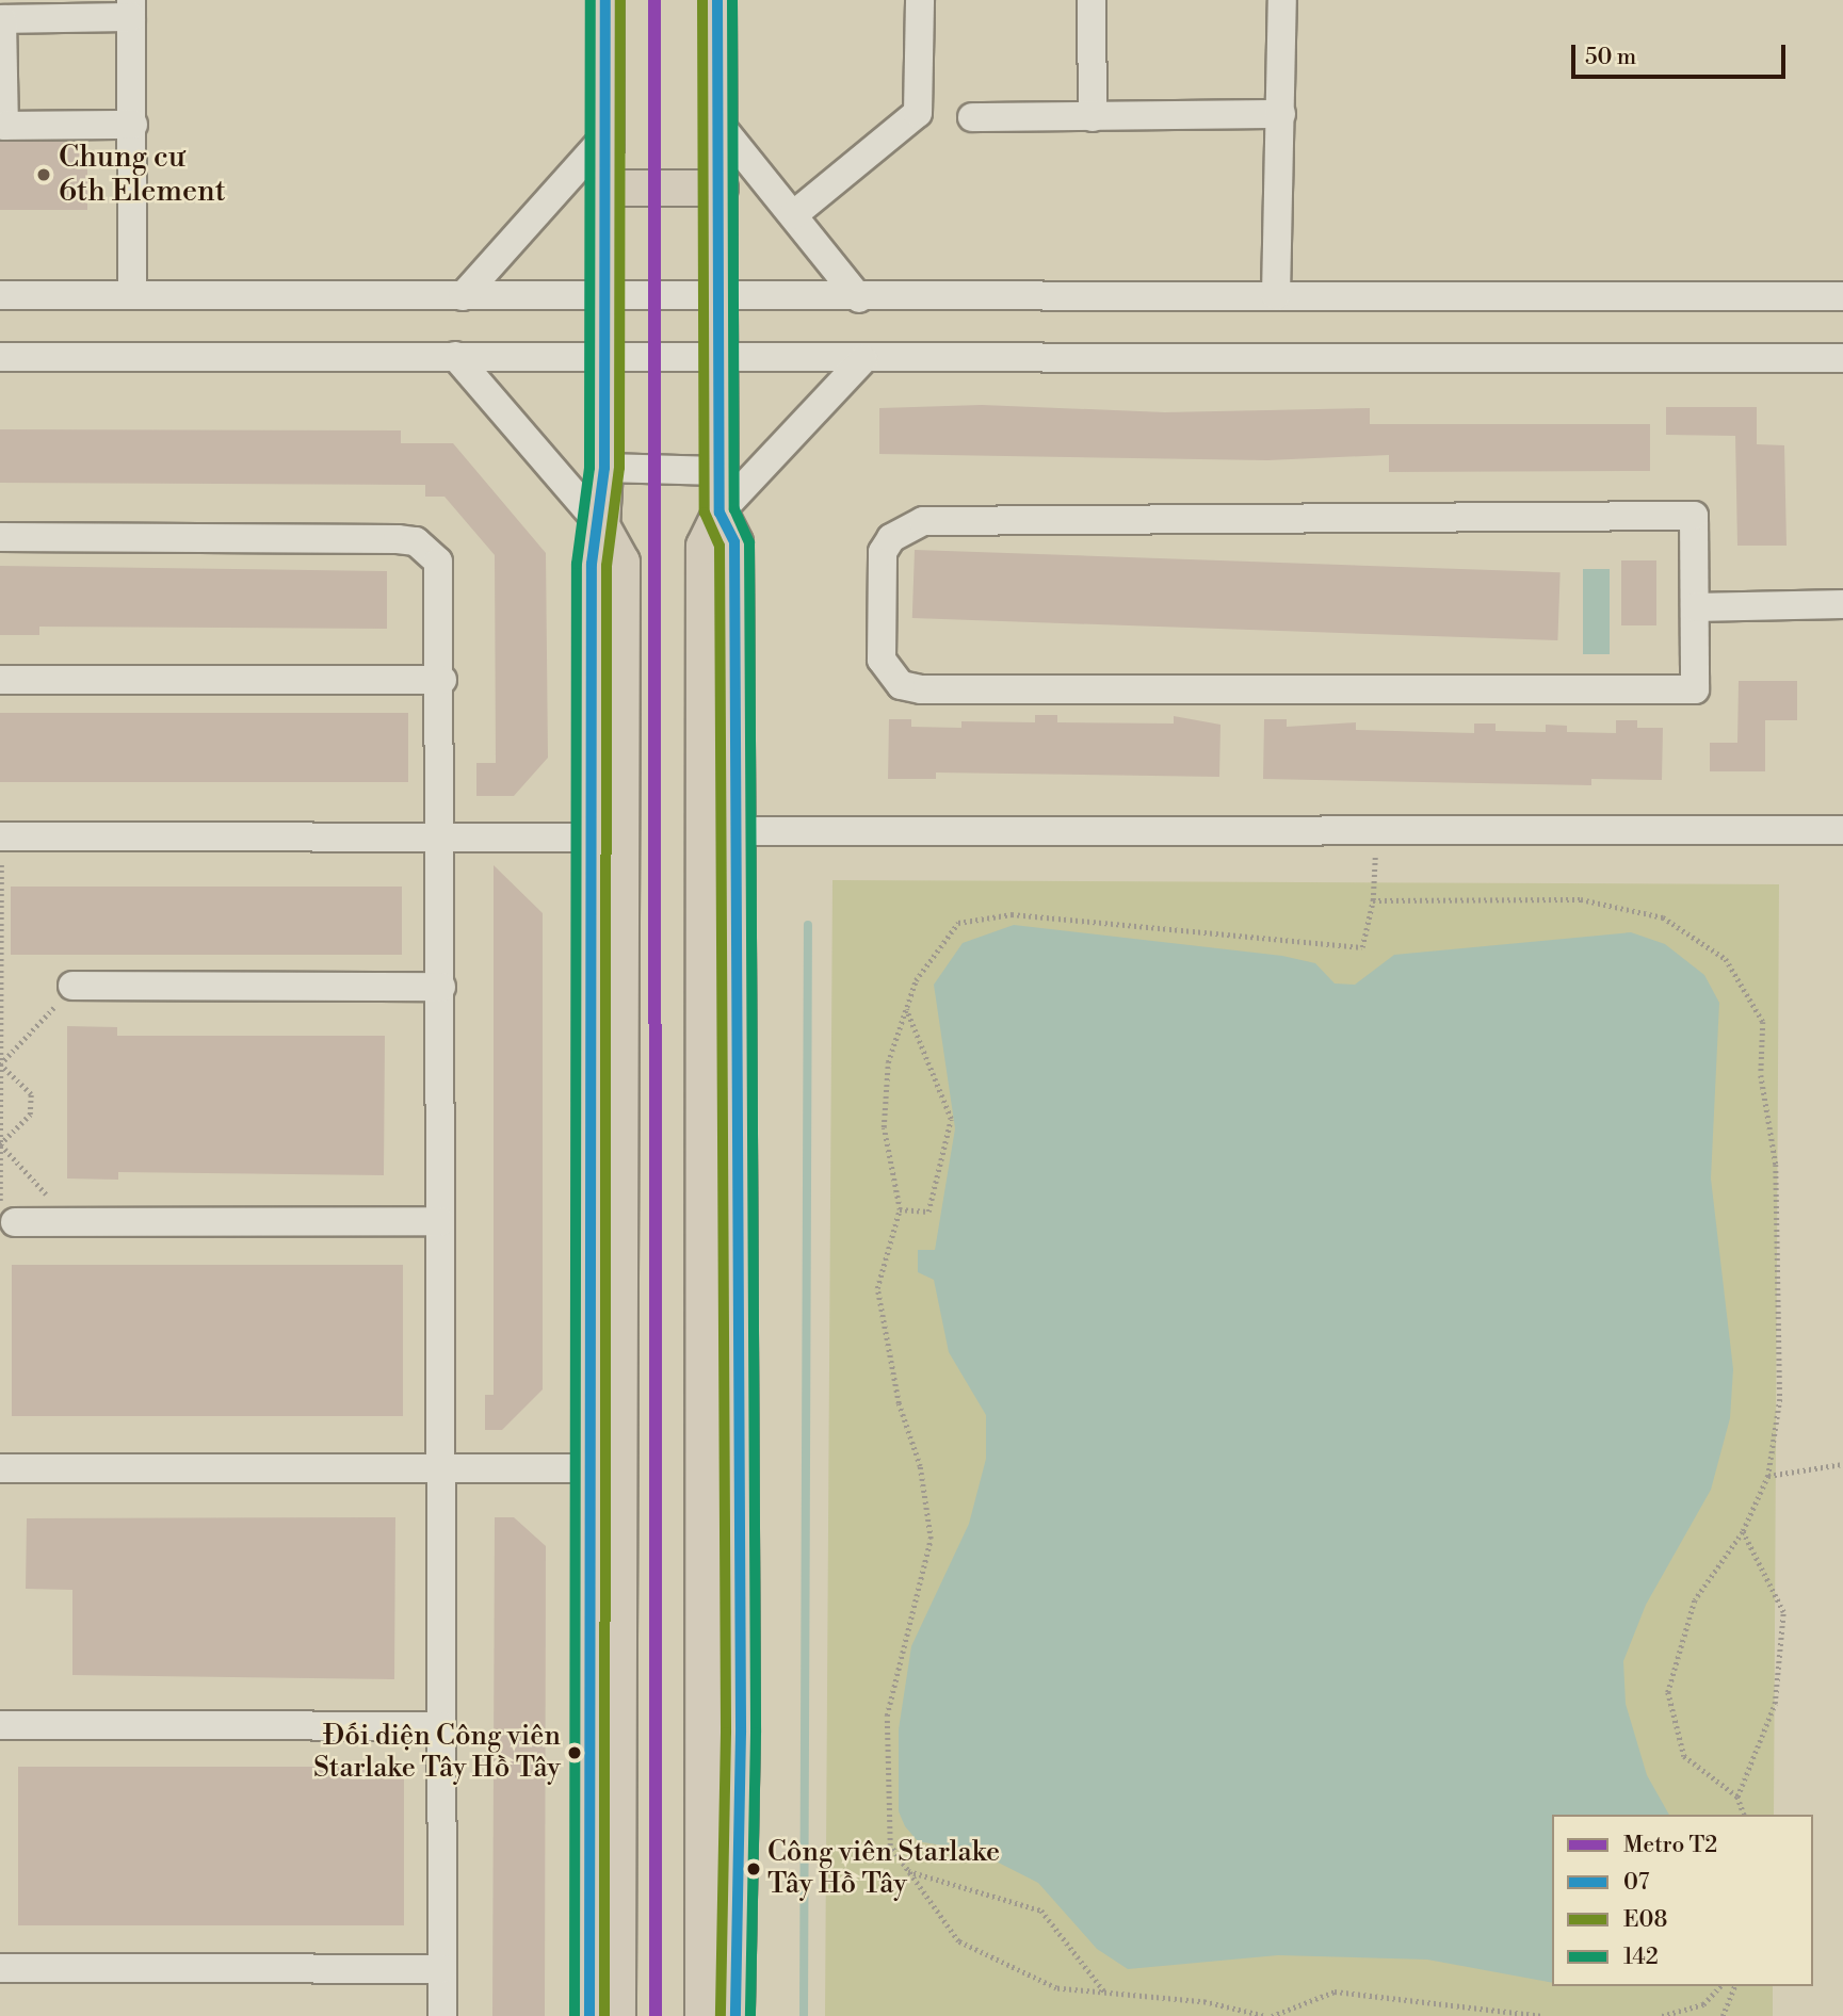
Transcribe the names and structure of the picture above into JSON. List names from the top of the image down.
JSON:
{
  "places": ["Chung cư 6th Element", "Đối diện Công viên Starlake Tây Hồ Tây", "Công viên Starlake Tây Hồ Tây"],
  "lines": [
    "metro line T2",
    "transit line 07",
    "transit line E08",
    "transit line 142"
  ],
  "legend": [
    "Metro T2",
    "07",
    "E08",
    "142"
  ],
  "scale_bar": "50 m"
}
